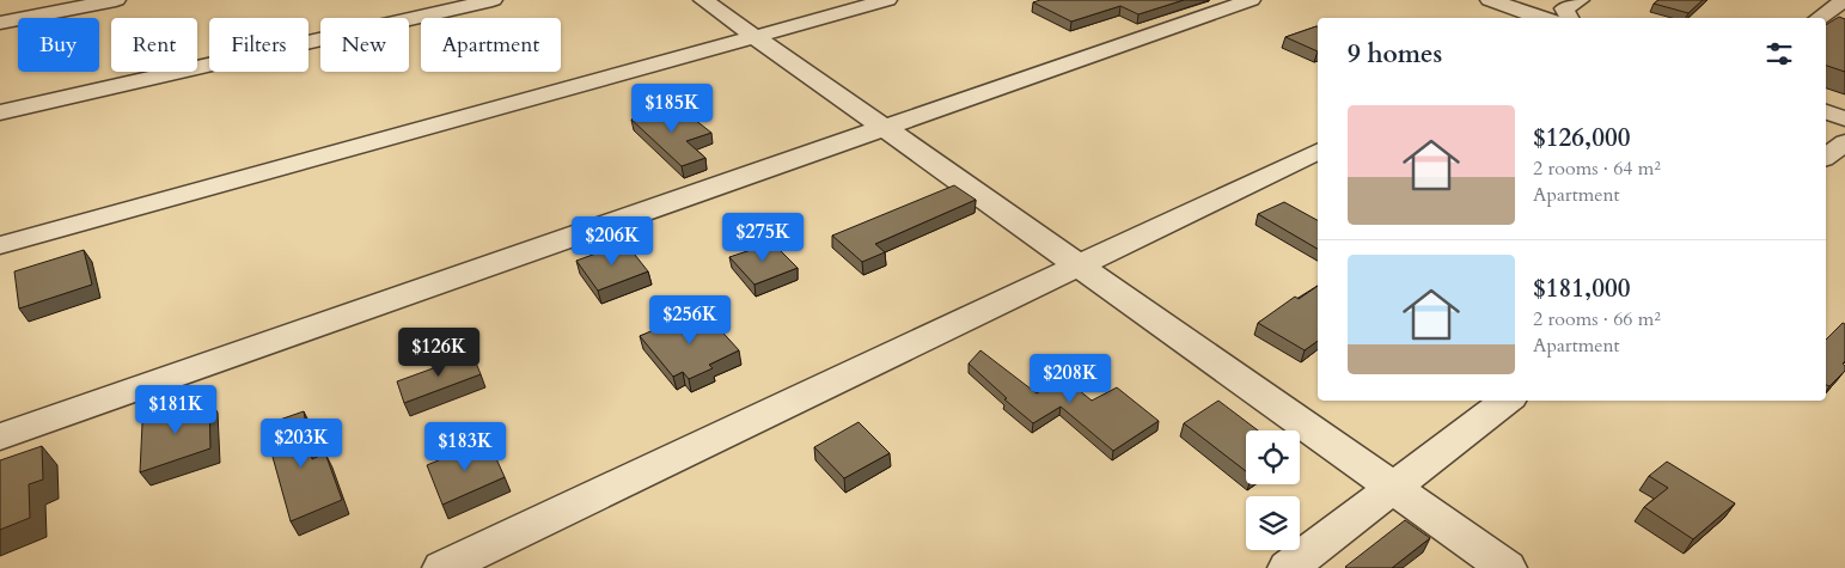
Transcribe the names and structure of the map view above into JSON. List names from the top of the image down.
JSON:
{
  "page": {
    "chip": [
      "Buy",
      "Rent",
      "Filters",
      "New",
      "Apartment"
    ],
    "heading": "9 homes",
    "price": [
      "$185K",
      "$275K",
      "$206K",
      "$256K",
      "$126K",
      "$208K",
      "$181K",
      "$203K",
      "$183K"
    ],
    "list": [
      {
        "name": "$126,000",
        "note": "2 rooms · 64 m² · Apartment"
      },
      {
        "name": "$181,000",
        "note": "2 rooms · 66 m² · Apartment"
      }
    ]
  }
}
